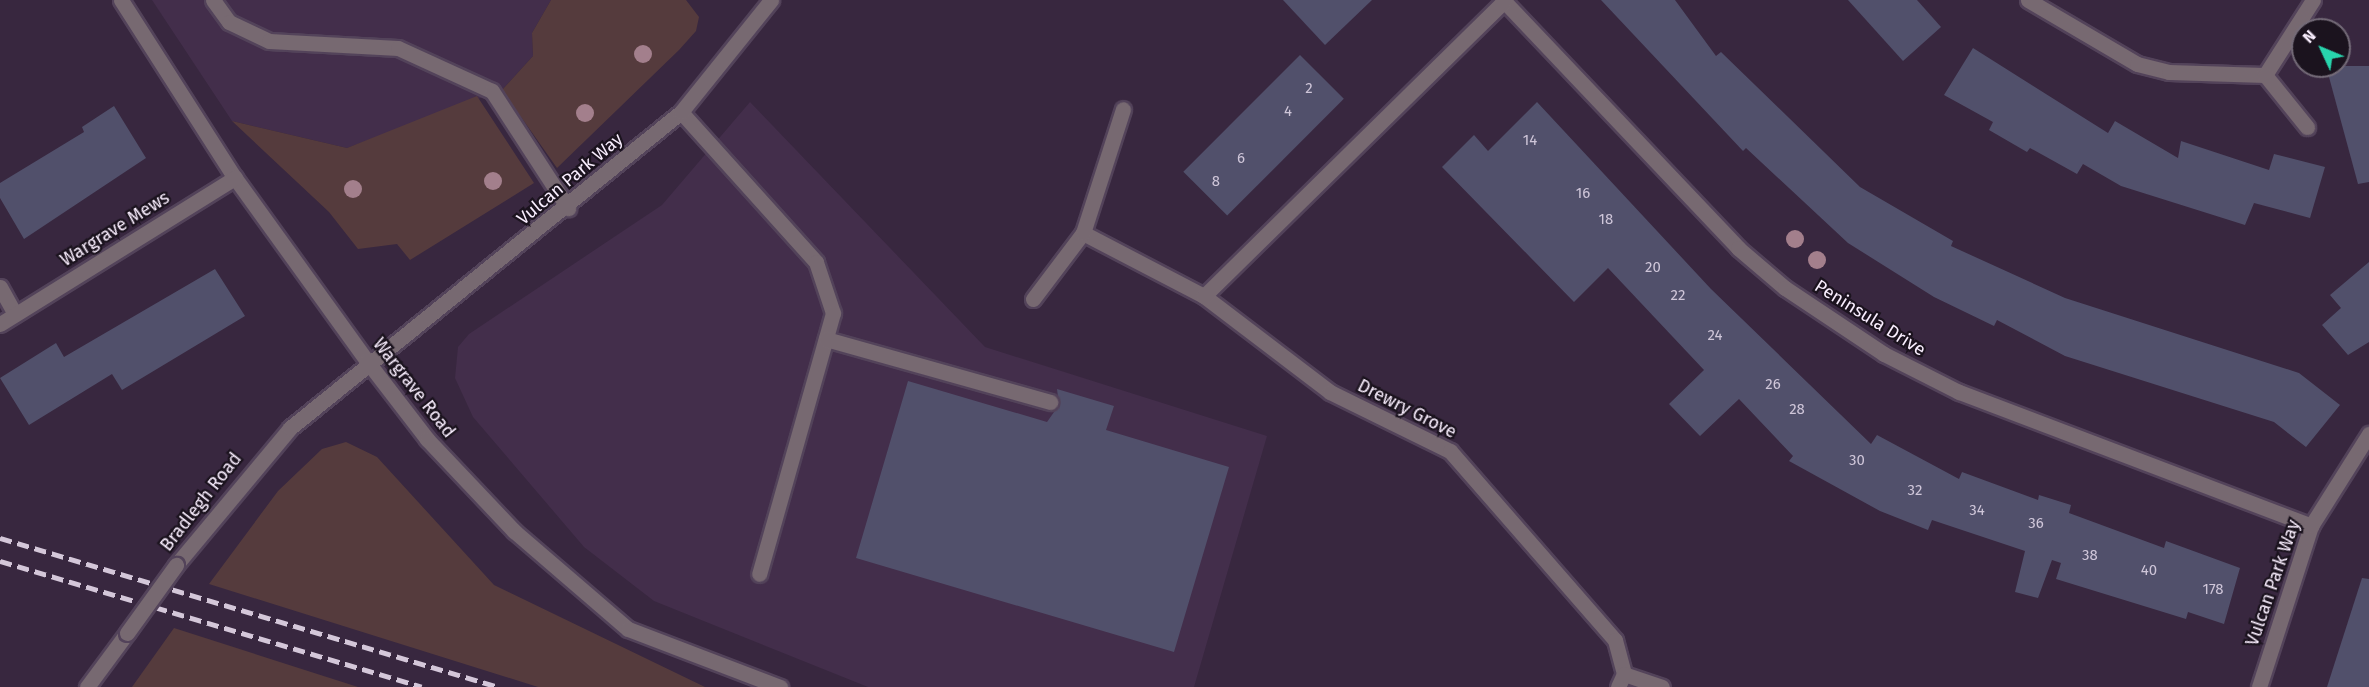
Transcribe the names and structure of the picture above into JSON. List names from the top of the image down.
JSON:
{
  "streets": {
    "street": [
      "Vulcan Park Way",
      "Wargrave Mews",
      "Peninsula Drive",
      "Wargrave Road",
      "Drewry Grove",
      "Bradlegh Road"
    ]
  },
  "crossings": [
    ["Vulcan Park Way", "Peninsula Drive"],
    ["Vulcan Park Way", "Wargrave Road"],
    ["Vulcan Park Way", "Bradlegh Road"],
    ["Wargrave Mews", "Wargrave Road"],
    ["Wargrave Road", "Bradlegh Road"]
  ],
  "house_numbers": [
    "2",
    "4",
    "14",
    "6",
    "8",
    "16",
    "18",
    "20",
    "22",
    "24",
    "26",
    "28",
    "30",
    "32",
    "34",
    "36",
    "38",
    "40",
    "178"
  ],
  "north": "top left"
}
